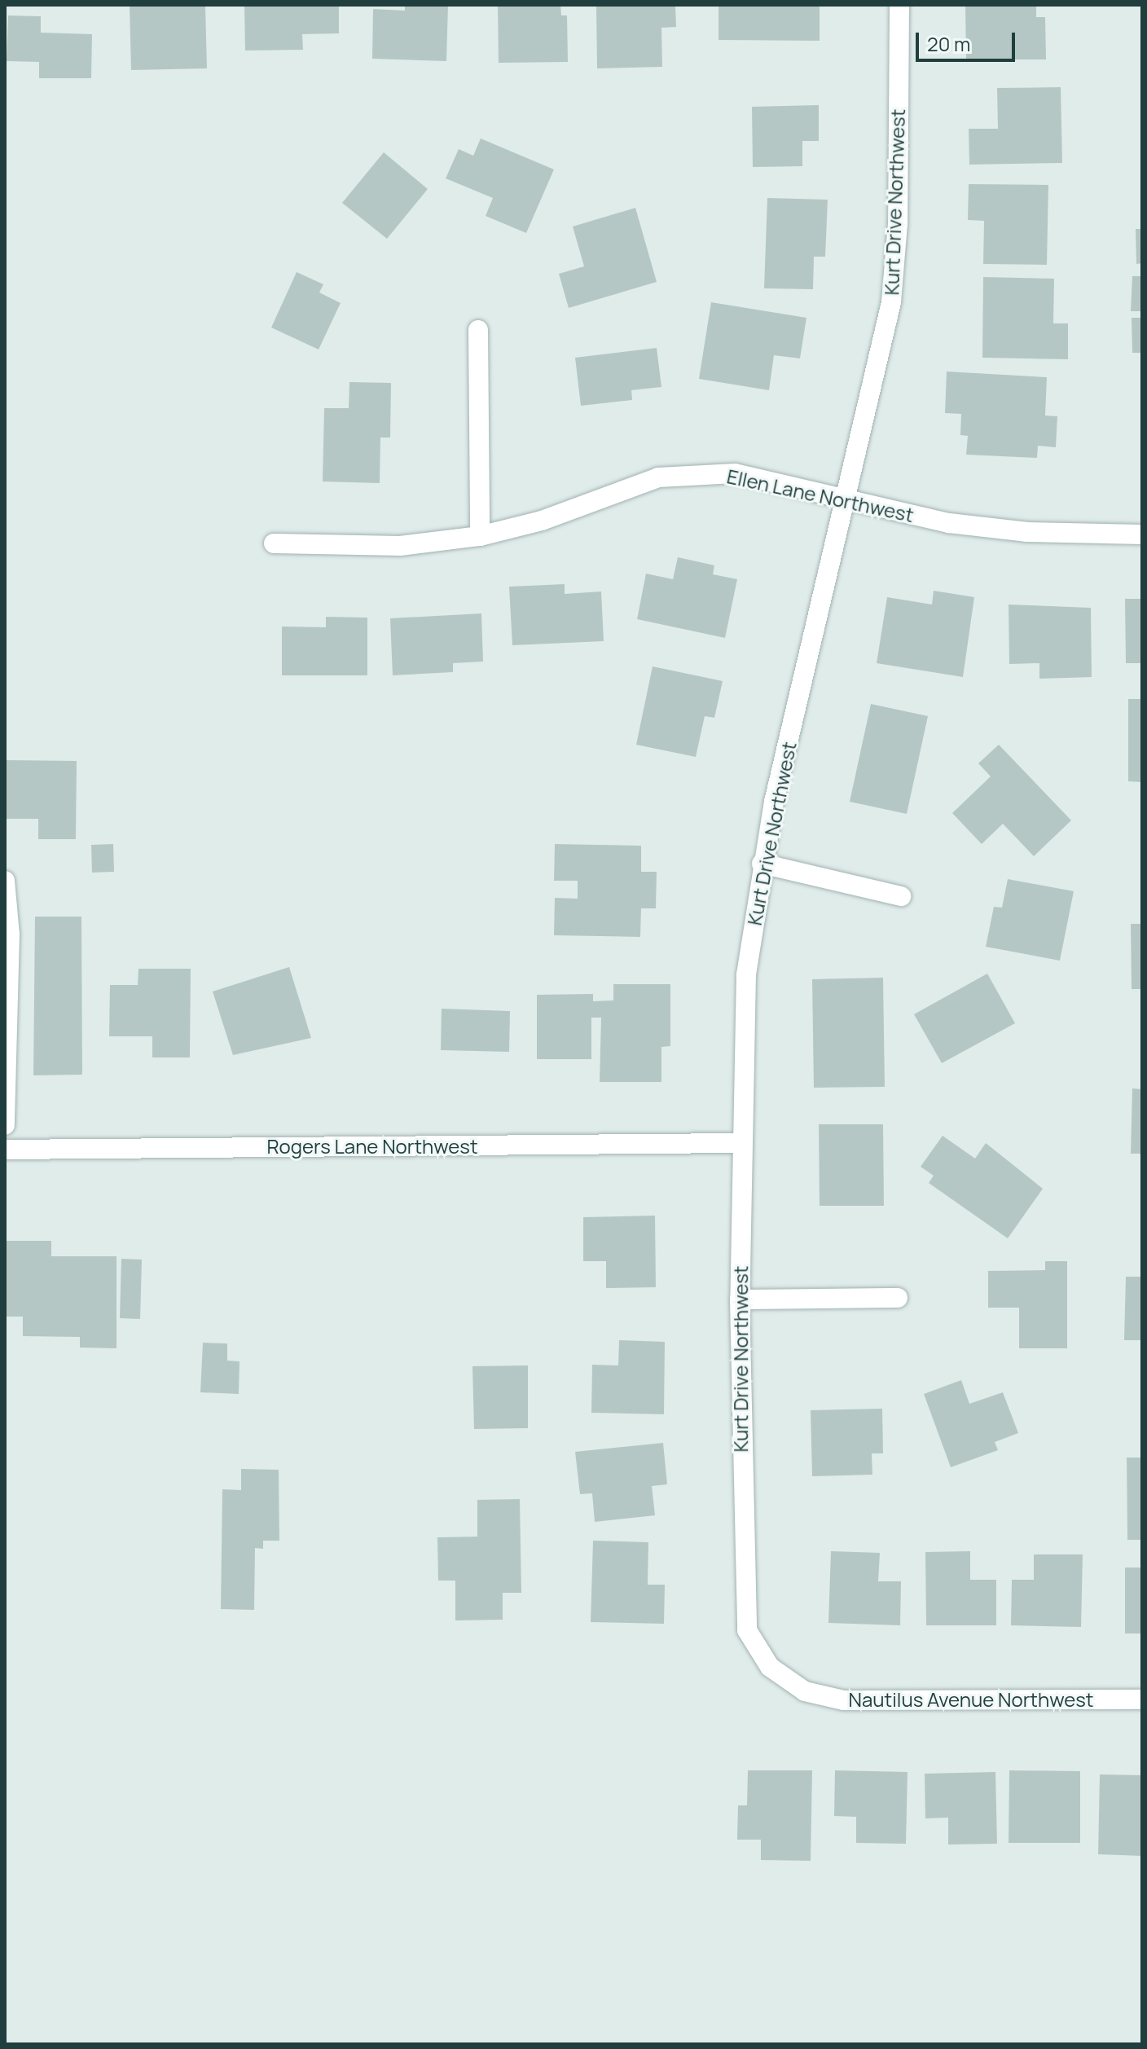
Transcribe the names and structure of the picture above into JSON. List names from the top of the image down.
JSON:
{
  "streets": {
    "street": [
      "Kurt Drive Northwest",
      "Ellen Lane Northwest",
      "Rogers Lane Northwest",
      "Nautilus Avenue Northwest"
    ]
  },
  "crossings": [
    ["Kurt Drive Northwest", "Ellen Lane Northwest"],
    ["Kurt Drive Northwest", "Rogers Lane Northwest"],
    ["Kurt Drive Northwest", "Nautilus Avenue Northwest"]
  ],
  "scale_bar": "20 m"
}
